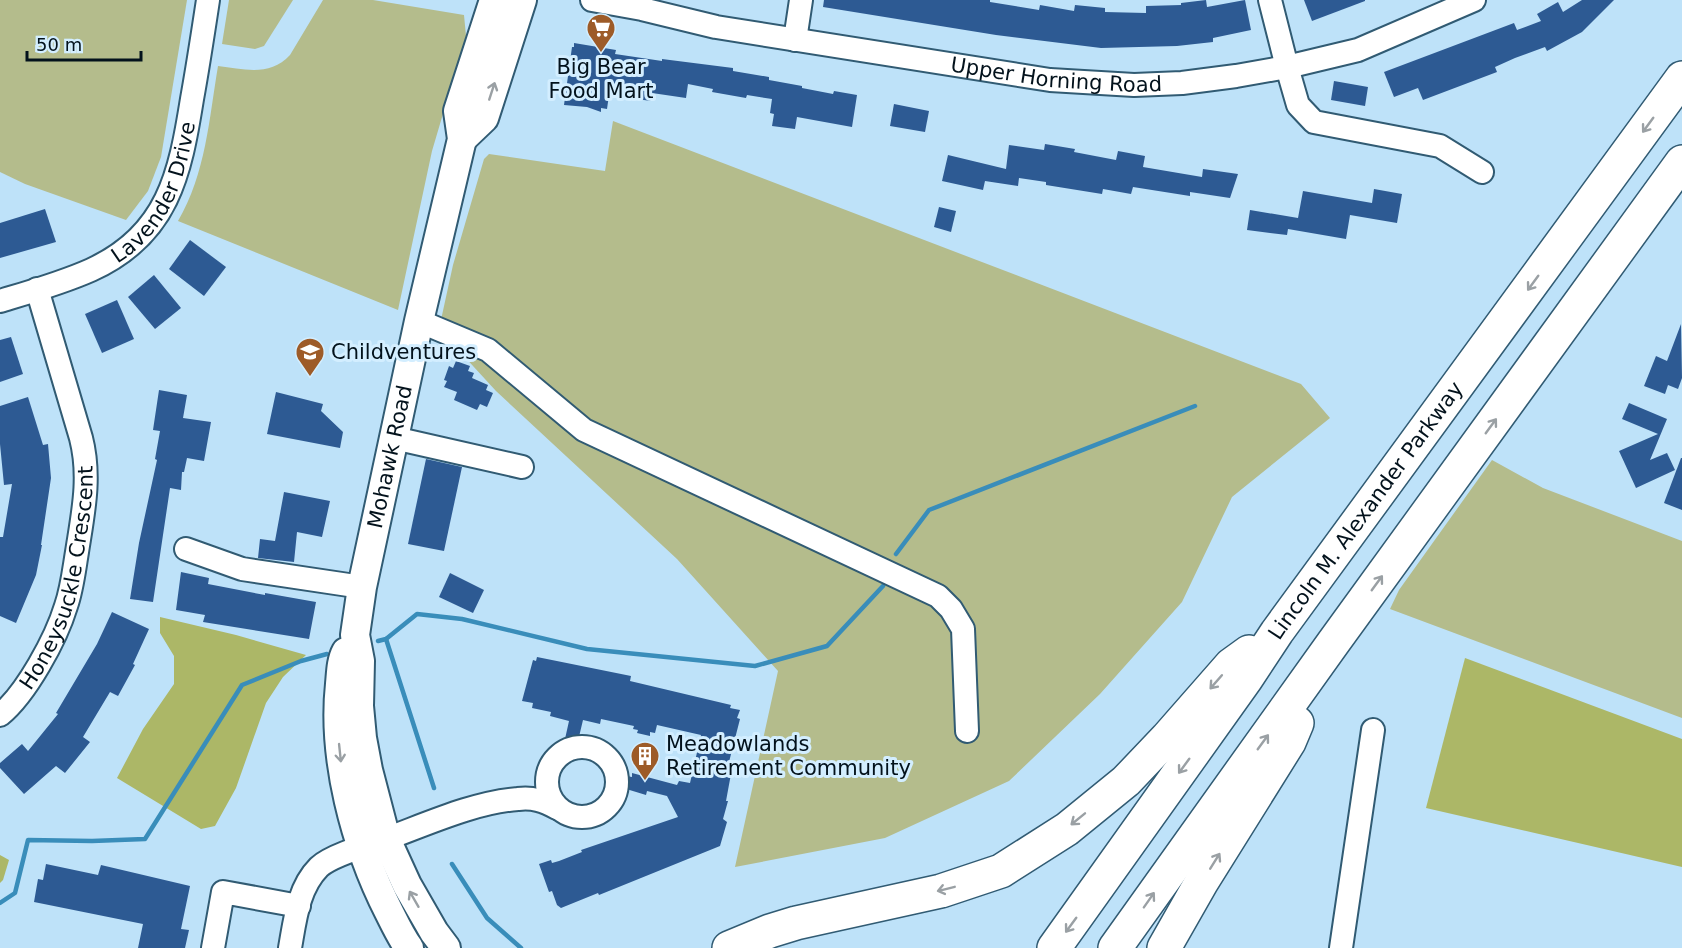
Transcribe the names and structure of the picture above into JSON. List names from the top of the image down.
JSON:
{
  "streets": {
    "highway": ["Lincoln M. Alexander Parkway"],
    "main road": ["Mohawk Road"],
    "street": ["Upper Horning Road", "Lavender Drive", "Honeysuckle Crescent"]
  },
  "crossings": [
    ["Lavender Drive", "Honeysuckle Crescent"]
  ],
  "places": {
    "supermarket": ["Big Bear Food Mart"],
    "school or university": ["Childventures"],
    "building": ["Meadowlands Retirement Community"]
  },
  "scale_bar": "50 m"
}
